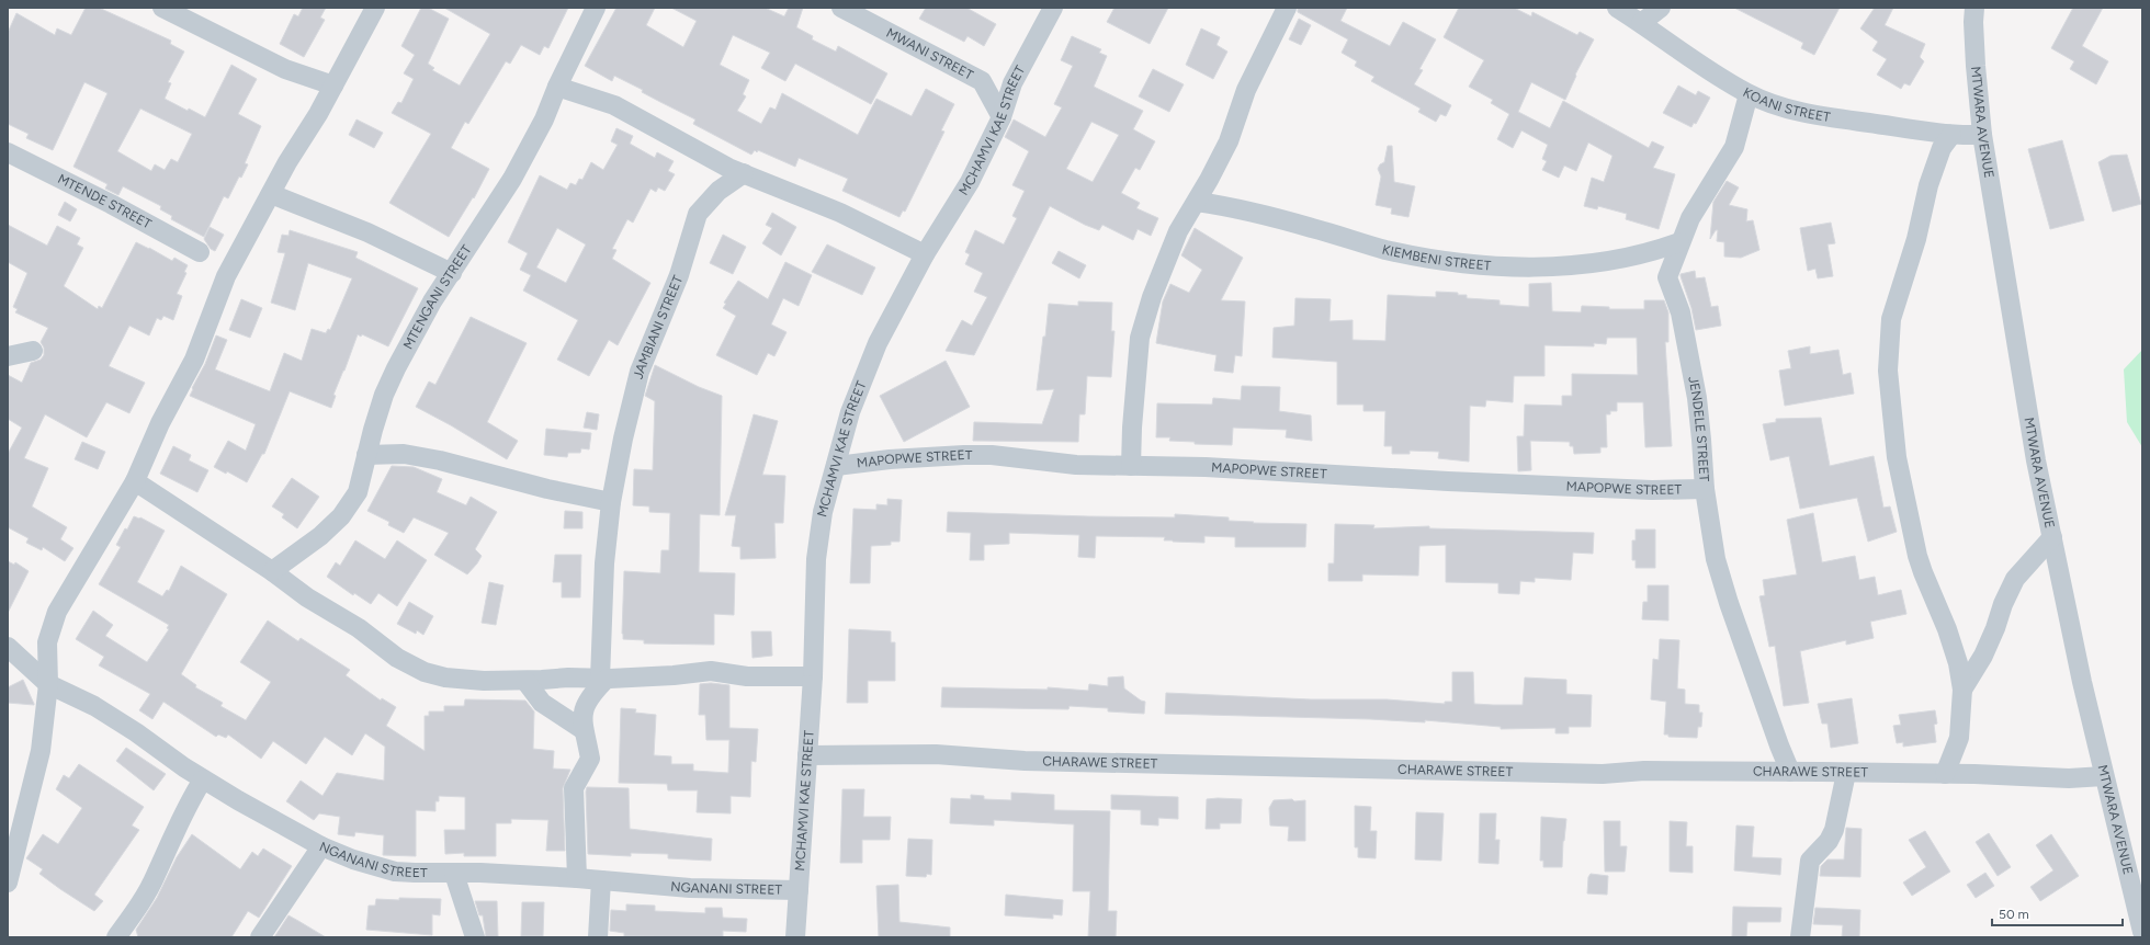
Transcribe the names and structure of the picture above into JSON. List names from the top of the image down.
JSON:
{
  "streets": {
    "street": [
      "MWANI STREET",
      "KOANI STREET",
      "MTWARA AVENUE",
      "MCHAMVI KAE STREET",
      "MTENDE STREET",
      "KIEMBENI STREET",
      "MTENGANI STREET",
      "JAMBIANI STREET",
      "JENDELE STREET",
      "MAPOPWE STREET",
      "CHARAWE STREET",
      "NGANANI STREET"
    ]
  },
  "crossings": [
    ["MWANI STREET", "MCHAMVI KAE STREET"],
    ["KOANI STREET", "MTWARA AVENUE"],
    ["KOANI STREET", "JENDELE STREET"],
    ["MTWARA AVENUE", "CHARAWE STREET"],
    ["MCHAMVI KAE STREET", "MAPOPWE STREET"],
    ["MCHAMVI KAE STREET", "CHARAWE STREET"],
    ["MCHAMVI KAE STREET", "NGANANI STREET"],
    ["KIEMBENI STREET", "JENDELE STREET"],
    ["JENDELE STREET", "MAPOPWE STREET"],
    ["JENDELE STREET", "CHARAWE STREET"]
  ],
  "scale_bar": "50 m"
}
